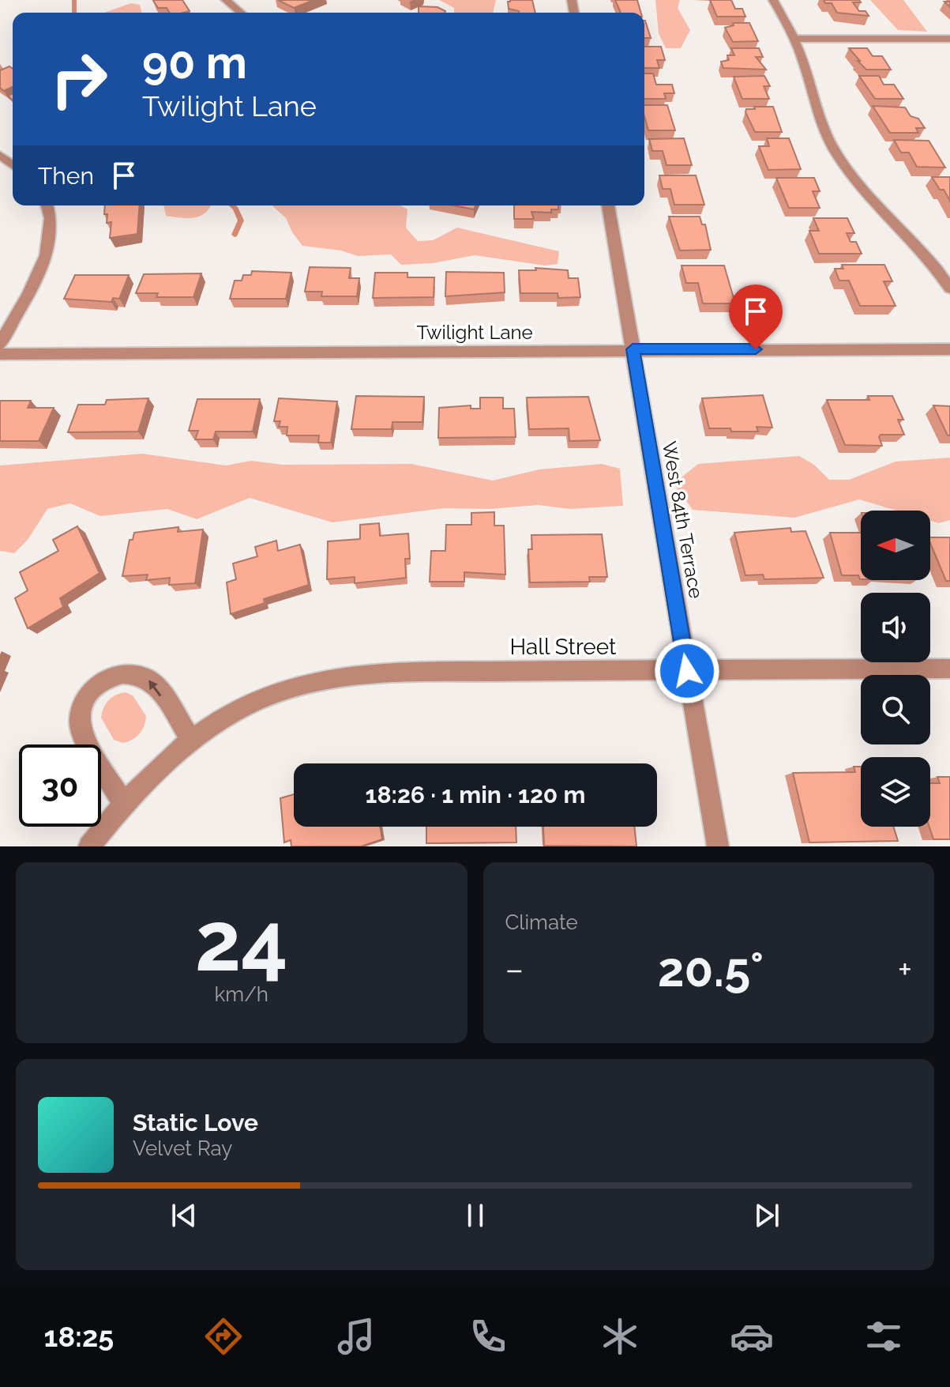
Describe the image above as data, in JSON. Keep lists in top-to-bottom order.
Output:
{
  "streets": {
    "street": ["Twilight Lane", "West 84th Terrace", "Hall Street"]
  },
  "crossings": [
    ["Twilight Lane", "West 84th Terrace"],
    ["West 84th Terrace", "Hall Street"]
  ],
  "north": "left",
  "page": {
    "turn": ["90 m", "Twilight Lane"],
    "then": "Then",
    "limit": "30",
    "trip": "18:26 · 1 min · 120 m",
    "tile": [
      ["24", "km/h"],
      "Climate"
    ],
    "heat": ["−", "20.5°", "+"],
    "song": ["Static Love", "Velvet Ray"],
    "tabs": "18:25"
  }
}
